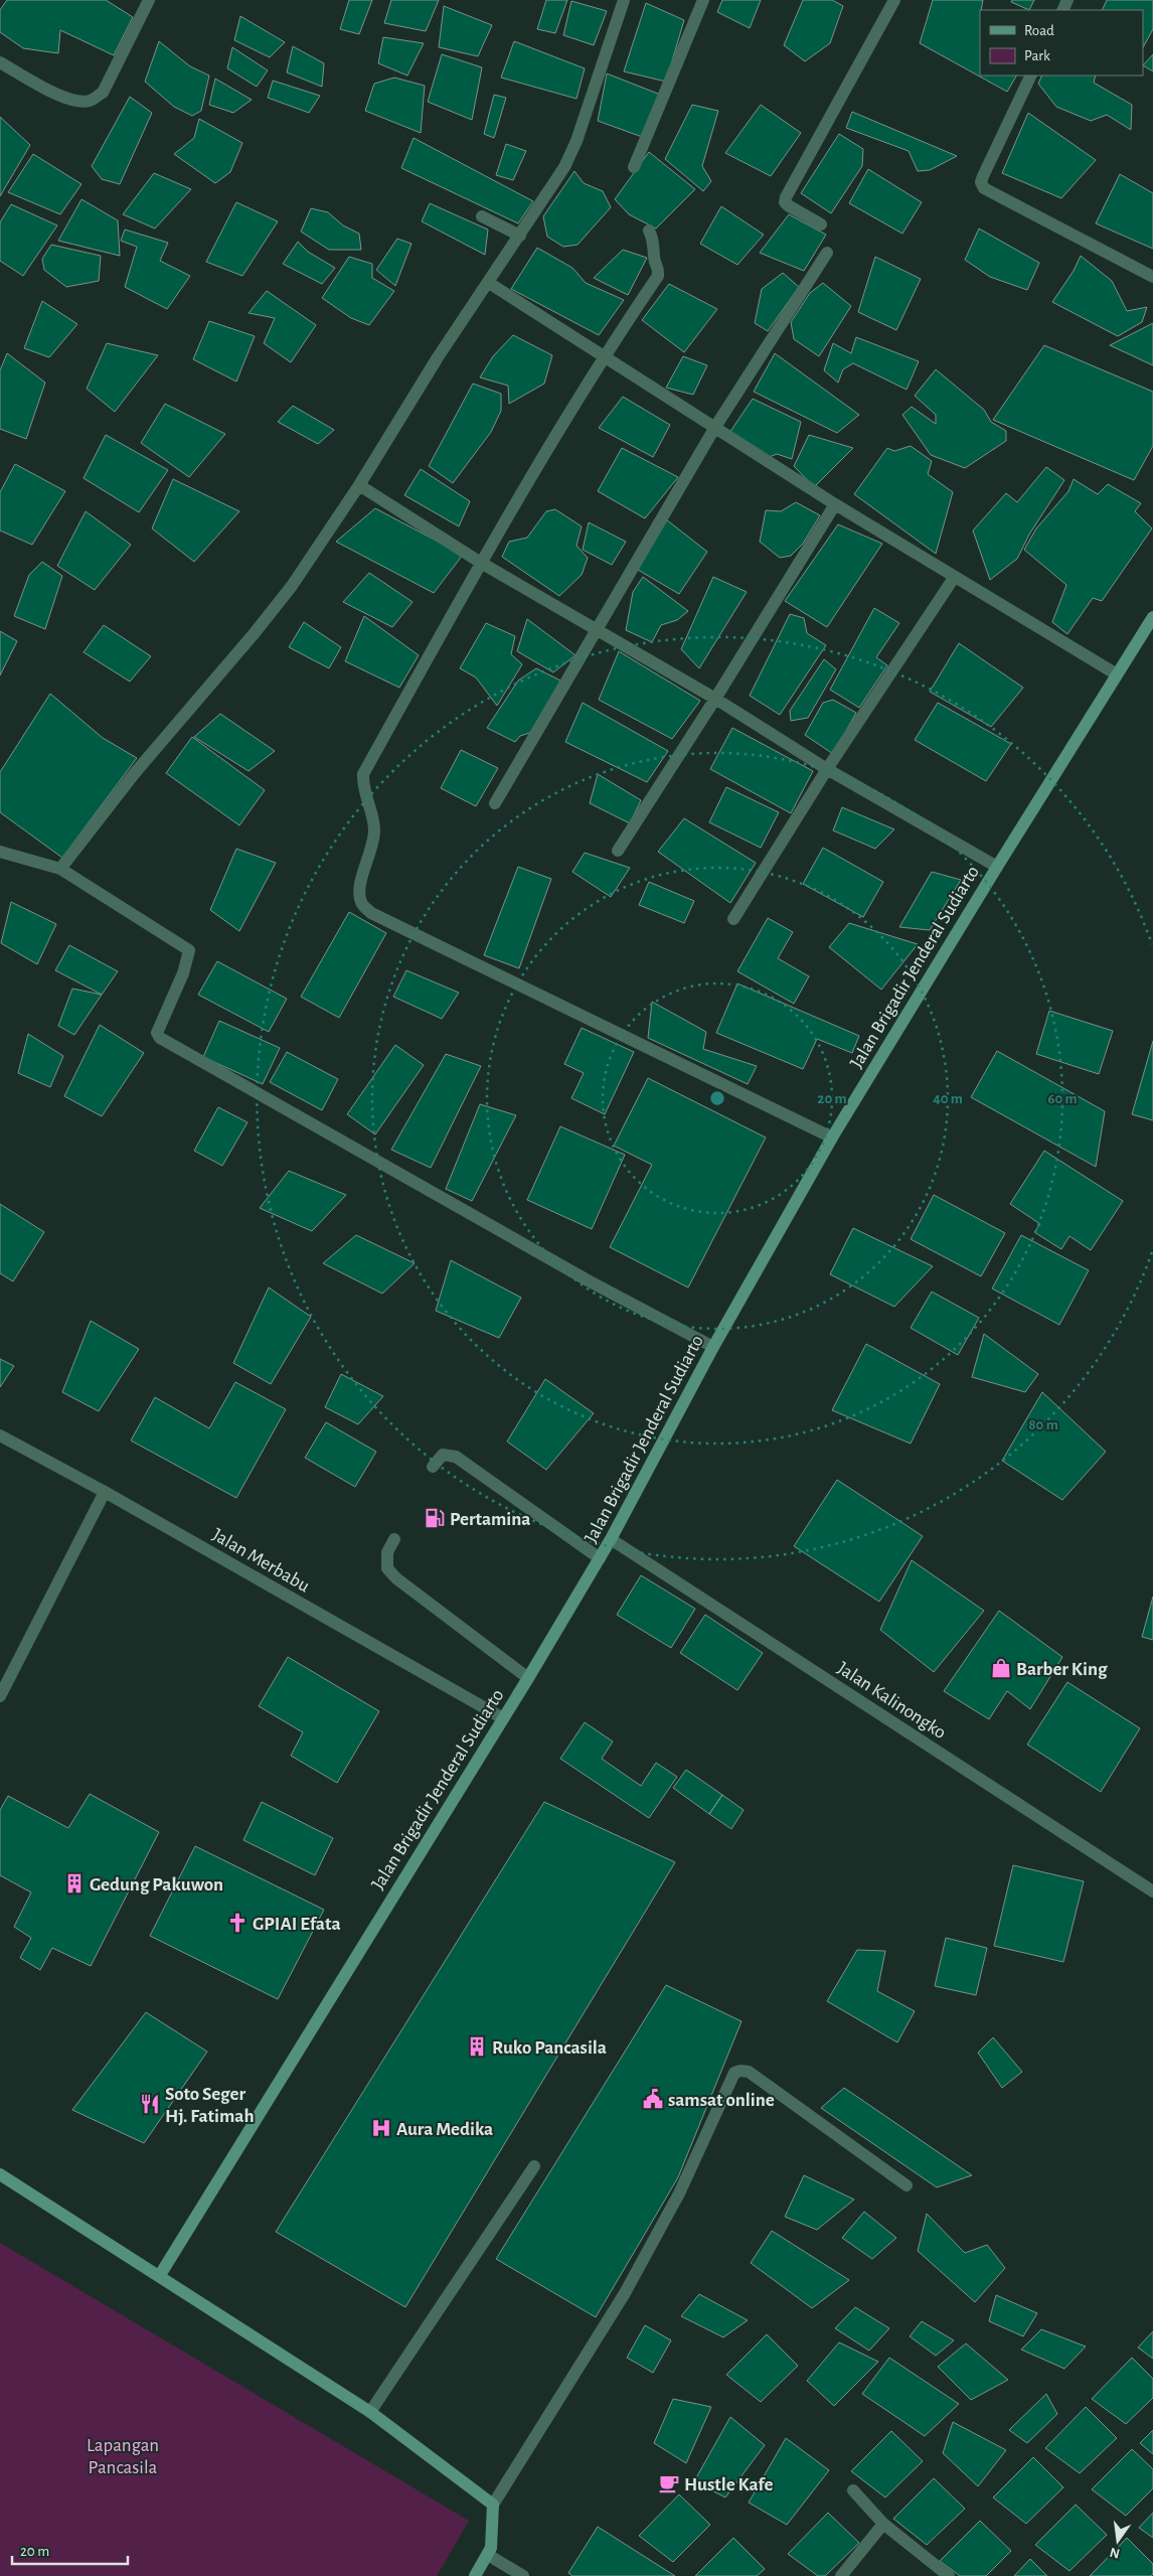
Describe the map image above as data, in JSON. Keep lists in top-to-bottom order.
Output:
{
  "streets": {
    "street": ["Jalan Brigadir Jenderal Sudiarto", "Jalan Merbabu", "Jalan Kalinongko"]
  },
  "crossings": [
    ["Jalan Brigadir Jenderal Sudiarto", "Jalan Merbabu"],
    ["Jalan Brigadir Jenderal Sudiarto", "Jalan Kalinongko"]
  ],
  "parks": ["Lapangan Pancasila"],
  "places": {
    "fuel station": ["Pertamina"],
    "shop": ["Barber King"],
    "building": ["Gedung Pakuwon", "Ruko Pancasila"],
    "church": ["GPIAI Efata"],
    "public building": ["samsat online"],
    "restaurant": ["Soto Seger Hj. Fatimah"],
    "hospital": ["Aura Medika"],
    "cafe": ["Hustle Kafe"]
  },
  "legend": ["Road", "Park"],
  "scale_bar": "20 m",
  "north": "bottom",
  "rings": [
    "20 m",
    "40 m",
    "60 m",
    "80 m"
  ]
}
